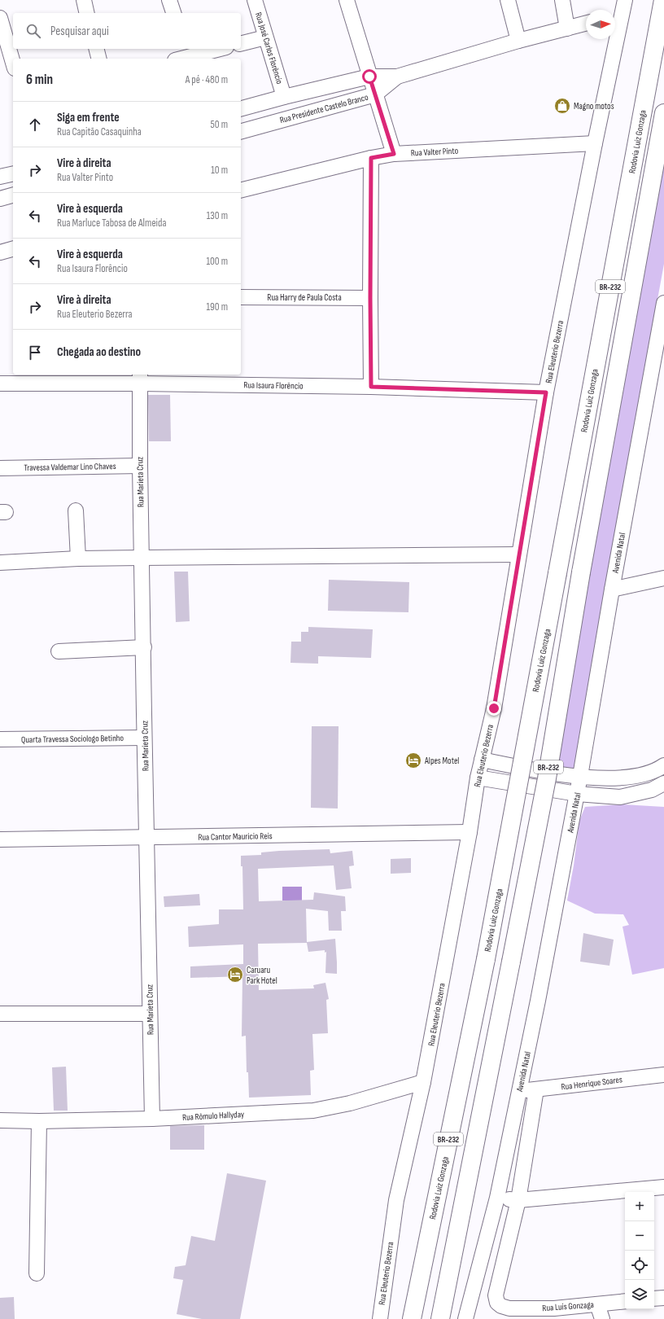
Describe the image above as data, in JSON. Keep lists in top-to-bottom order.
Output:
{
  "streets": {
    "highway": ["Rodovia Luiz Gonzaga", "BR-232"],
    "street": [
      "Rua José Carlos Florêncio",
      "Rua Presidente Castelo Branco",
      "Rua Valter Pinto",
      "Rua Harry de Paula Costa",
      "Rua Eleuterio Bezerra",
      "Rua Isaura Florêncio",
      "Travessa Valdemar Lino Chaves",
      "Rua Marieta Cruz",
      "Avenida Natal",
      "Quarta Travessa Sociologo Betinho",
      "Rua Cantor Mauricio Reis",
      "Rua Henrique Soares",
      "Rua Rômulo Hallyday",
      "Rua Luís Gonzaga"
    ]
  },
  "crossings": [
    ["Rua Valter Pinto", "Rua Eleuterio Bezerra"],
    ["Rua Eleuterio Bezerra", "Rua Isaura Florêncio"],
    ["Rua Eleuterio Bezerra", "Rua Cantor Mauricio Reis"],
    ["Rua Eleuterio Bezerra", "Rua Rômulo Hallyday"],
    ["Rua Isaura Florêncio", "Rua Marieta Cruz"],
    ["Travessa Valdemar Lino Chaves", "Rua Marieta Cruz"],
    ["Rua Marieta Cruz", "Quarta Travessa Sociologo Betinho"],
    ["Rua Marieta Cruz", "Rua Cantor Mauricio Reis"],
    ["Rua Marieta Cruz", "Rua Rômulo Hallyday"],
    ["Avenida Natal", "Rua Henrique Soares"]
  ],
  "places": {
    "shop": ["Magno motos"],
    "hotel": ["Alpes Motel", "Caruaru Park Hotel"]
  },
  "north": "right",
  "page": {
    "search": "Pesquisar aqui",
    "heading": ["6 min", "A pé · 480 m"],
    "list": [
      ["Siga em frente", "Rua Capitão Casaquinha", "50 m"],
      ["Vire à direita", "Rua Valter Pinto", "10 m"],
      ["Vire à esquerda", "Rua Marluce Tabosa de Almeida", "130 m"],
      ["Vire à esquerda", "Rua Isaura Florêncio", "100 m"],
      ["Vire à direita", "Rua Eleuterio Bezerra", "190 m"],
      "Chegada ao destino"
    ],
    "map_buttons": ["+", "−"]
  }
}
